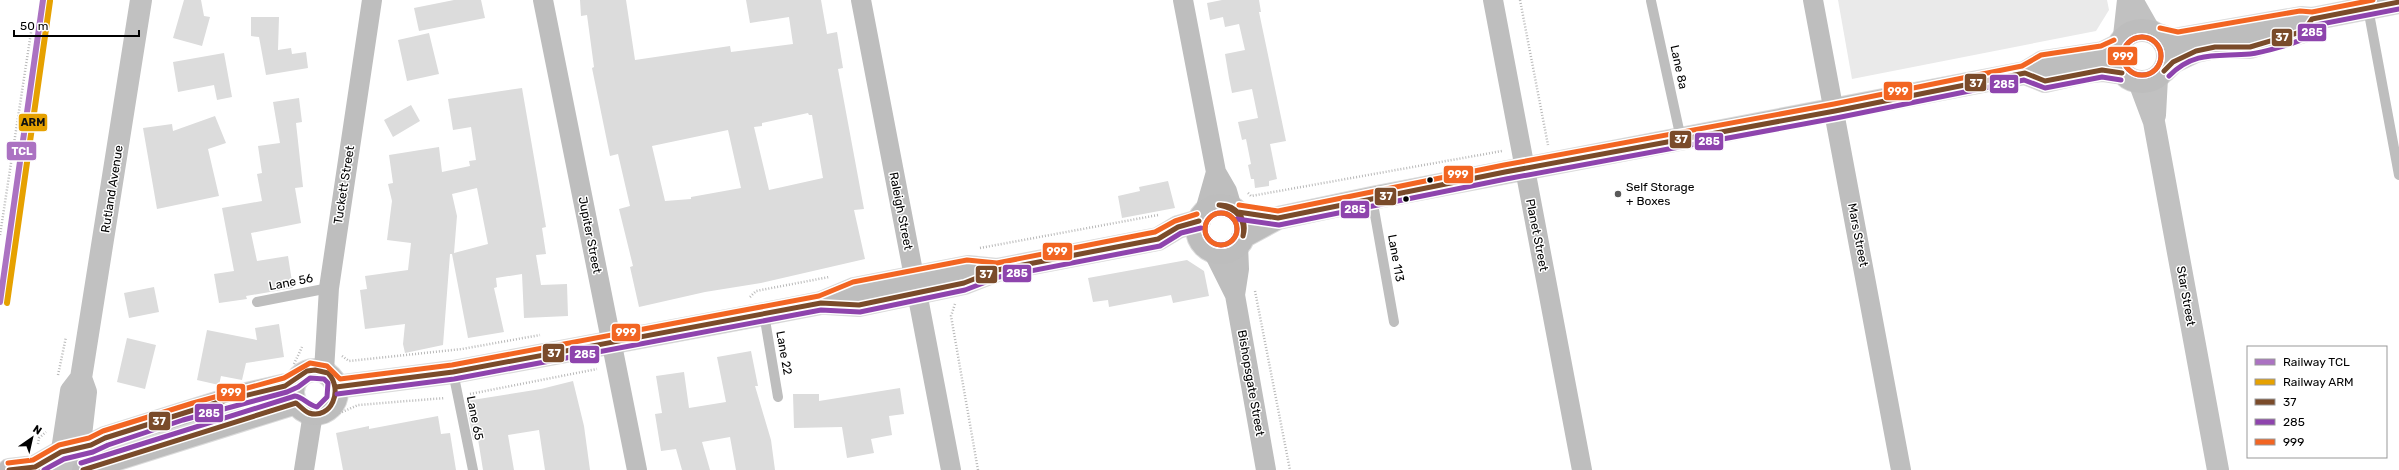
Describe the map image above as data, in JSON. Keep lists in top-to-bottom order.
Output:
{
  "streets": {
    "street": [
      "Tuckett Street",
      "Rutland Avenue",
      "Raleigh Street",
      "Jupiter Street",
      "Planet Street",
      "Mars Street",
      "Star Street",
      "Bishopsgate Street"
    ],
    "lane": [
      "Lane 8a",
      "Lane 113",
      "Lane 56",
      "Lane 22",
      "Lane 65"
    ]
  },
  "crossings": [
    ["Tuckett Street", "Lane 56"]
  ],
  "places": ["Self Storage + Boxes"],
  "lines": [
    "rail line TCL",
    "transit line 999",
    "rail line ARM",
    "transit line 37",
    "transit line 285"
  ],
  "legend": [
    "Railway TCL",
    "Railway ARM",
    "37",
    "285",
    "999"
  ],
  "scale_bar": "50 m",
  "north": "top right"
}
